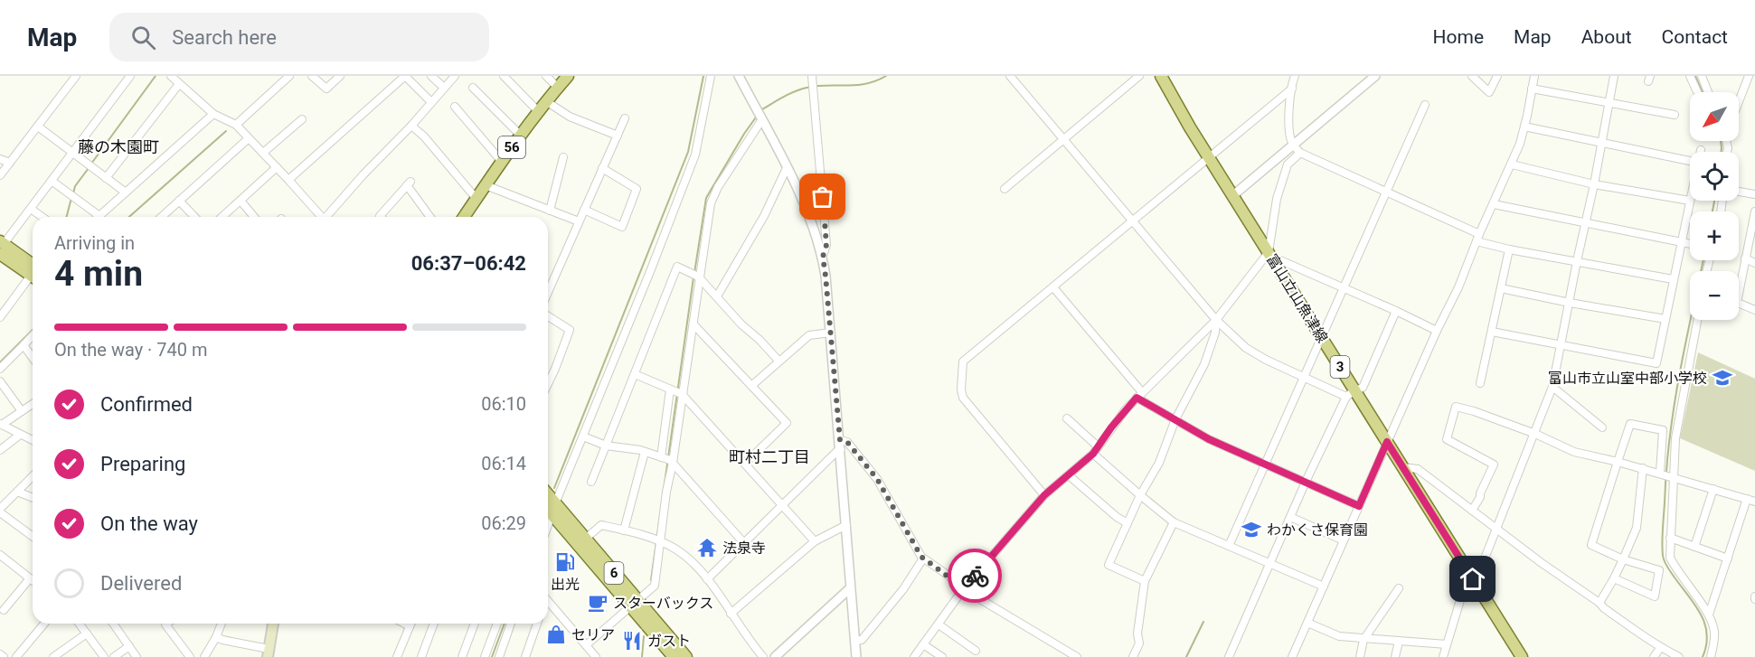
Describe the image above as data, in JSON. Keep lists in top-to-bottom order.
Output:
{
  "streets": {
    "main road": [
      "56",
      "富山立山魚津線",
      "3",
      "6"
    ]
  },
  "districts": ["藤の木園町", "町村二丁目"],
  "places": {
    "school or university": ["富山市立山室中部小学校", "わかくさ保育園"],
    "temple": ["法泉寺"],
    "fuel station": ["出光"],
    "cafe": ["スターバックス"],
    "shop": ["セリア"],
    "restaurant": ["ガスト"]
  },
  "north": "bottom left",
  "page": {
    "header": "Map",
    "search": "Search here",
    "nav": [
      "Home",
      "Map",
      "About",
      "Contact"
    ],
    "map_buttons": ["+", "−"],
    "heading": ["4 min", "Arriving in", "06:37–06:42"],
    "bar": "On the way · 740 m",
    "list": [
      ["Confirmed", "06:10"],
      ["Preparing", "06:14"],
      ["On the way", "06:29"],
      "Delivered"
    ]
  }
}
